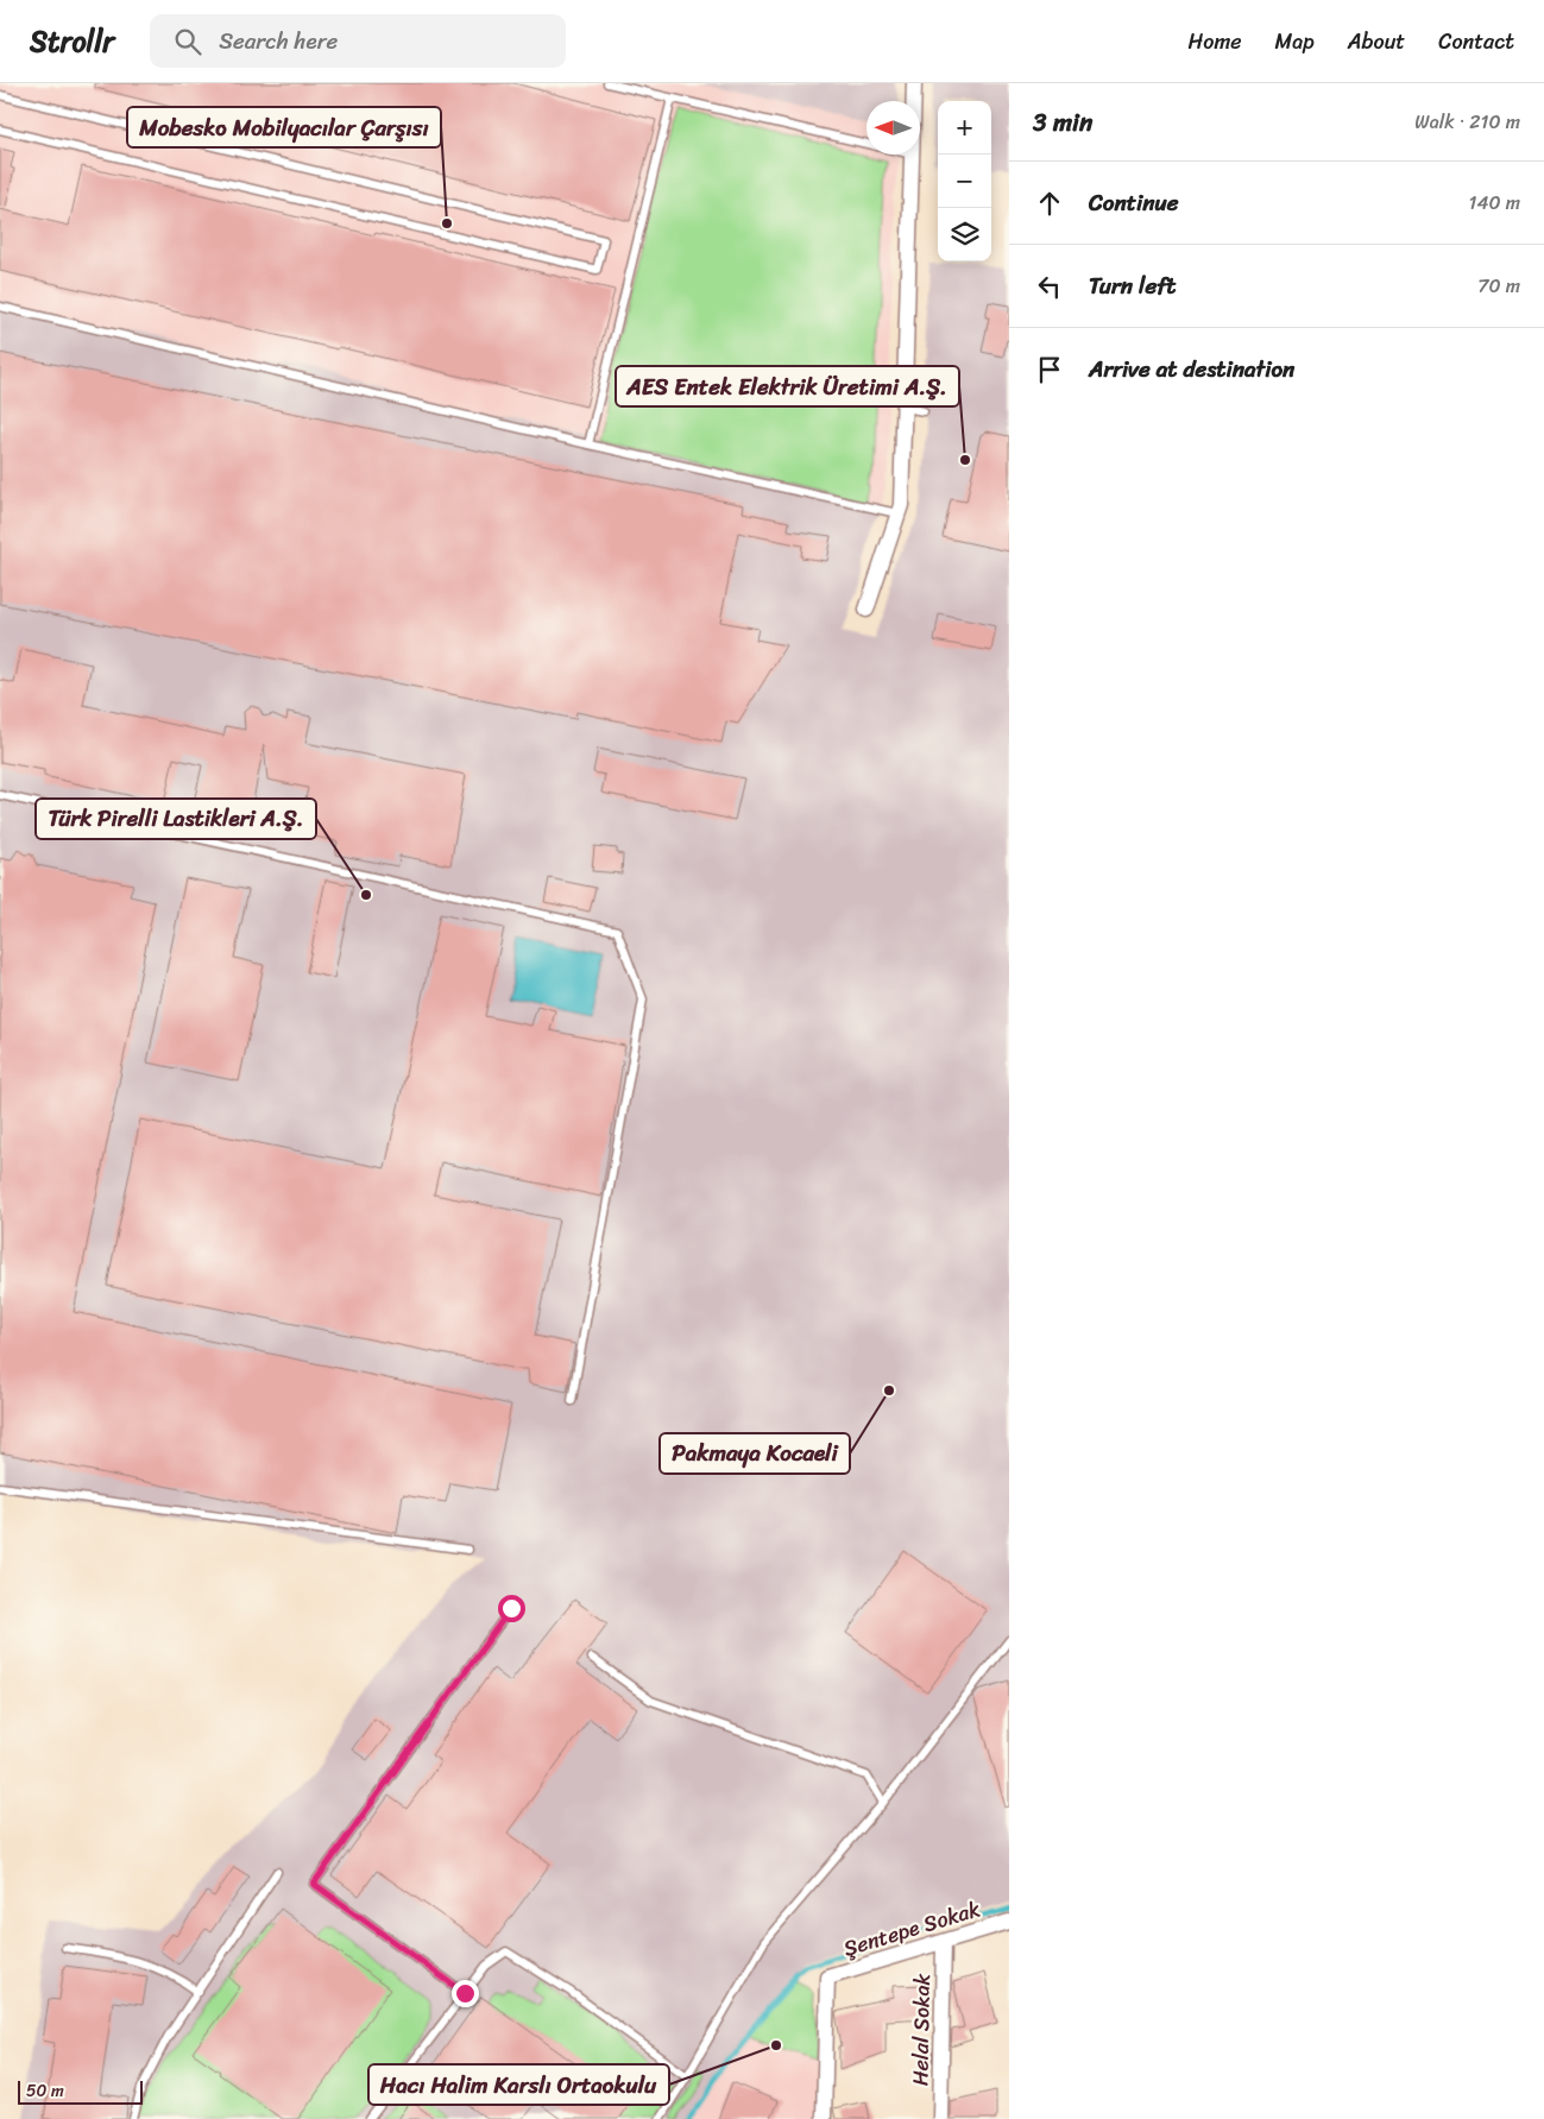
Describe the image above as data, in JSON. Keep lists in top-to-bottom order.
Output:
{
  "streets": {
    "street": ["Şentepe Sokak", "Helal Sokak"]
  },
  "crossings": [
    ["Şentepe Sokak", "Helal Sokak"]
  ],
  "places": [
    "Mobesko Mobilyacılar Çarşısı",
    "AES Entek Elektrik Üretimi A.Ş.",
    "Türk Pirelli Lastikleri A.Ş.",
    "Pakmaya Kocaeli",
    "Hacı Halim Karslı Ortaokulu"
  ],
  "scale_bar": "50 m",
  "north": "left",
  "page": {
    "header": "Strollr",
    "search": "Search here",
    "nav": [
      "Home",
      "Map",
      "About",
      "Contact"
    ],
    "heading": ["3 min", "Walk · 210 m"],
    "map_buttons": ["+", "−"],
    "list": [
      ["Continue", "140 m"],
      ["Turn left", "70 m"],
      "Arrive at destination"
    ],
    "scale": "50 m"
  }
}
